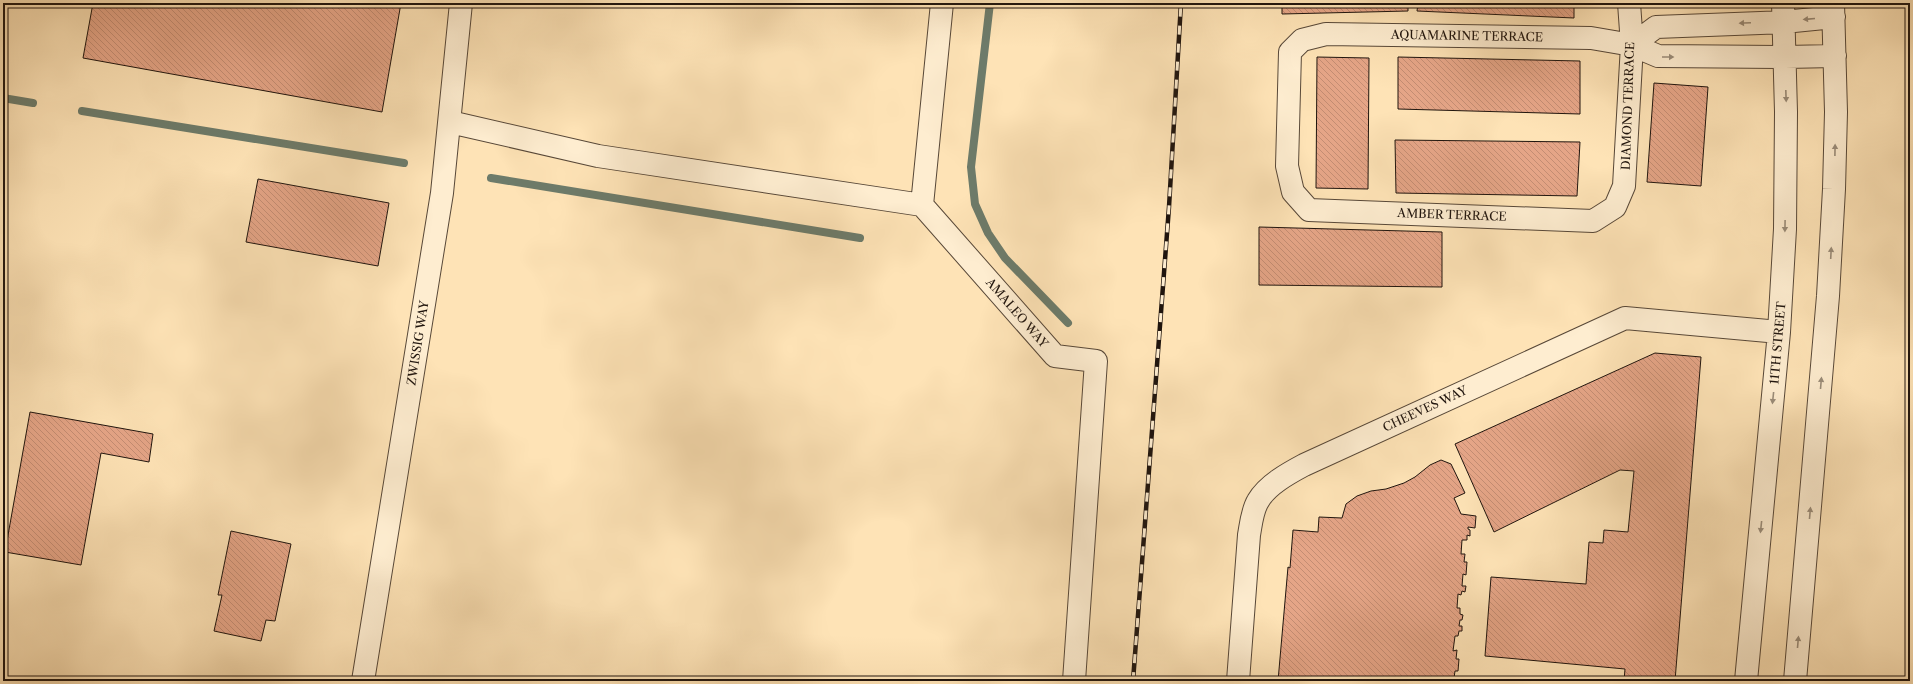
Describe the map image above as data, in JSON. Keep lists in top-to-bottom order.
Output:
{
  "streets": {
    "street": [
      "AQUAMARINE TERRACE",
      "DIAMOND TERRACE",
      "AMBER TERRACE",
      "AMALEO WAY",
      "ZWISSIG WAY",
      "11TH STREET",
      "CHEEVES WAY"
    ]
  },
  "crossings": [
    ["AQUAMARINE TERRACE", "DIAMOND TERRACE"],
    ["AQUAMARINE TERRACE", "AMBER TERRACE"],
    ["AQUAMARINE TERRACE", "11TH STREET"],
    ["DIAMOND TERRACE", "AMBER TERRACE"],
    ["11TH STREET", "CHEEVES WAY"]
  ]
}
